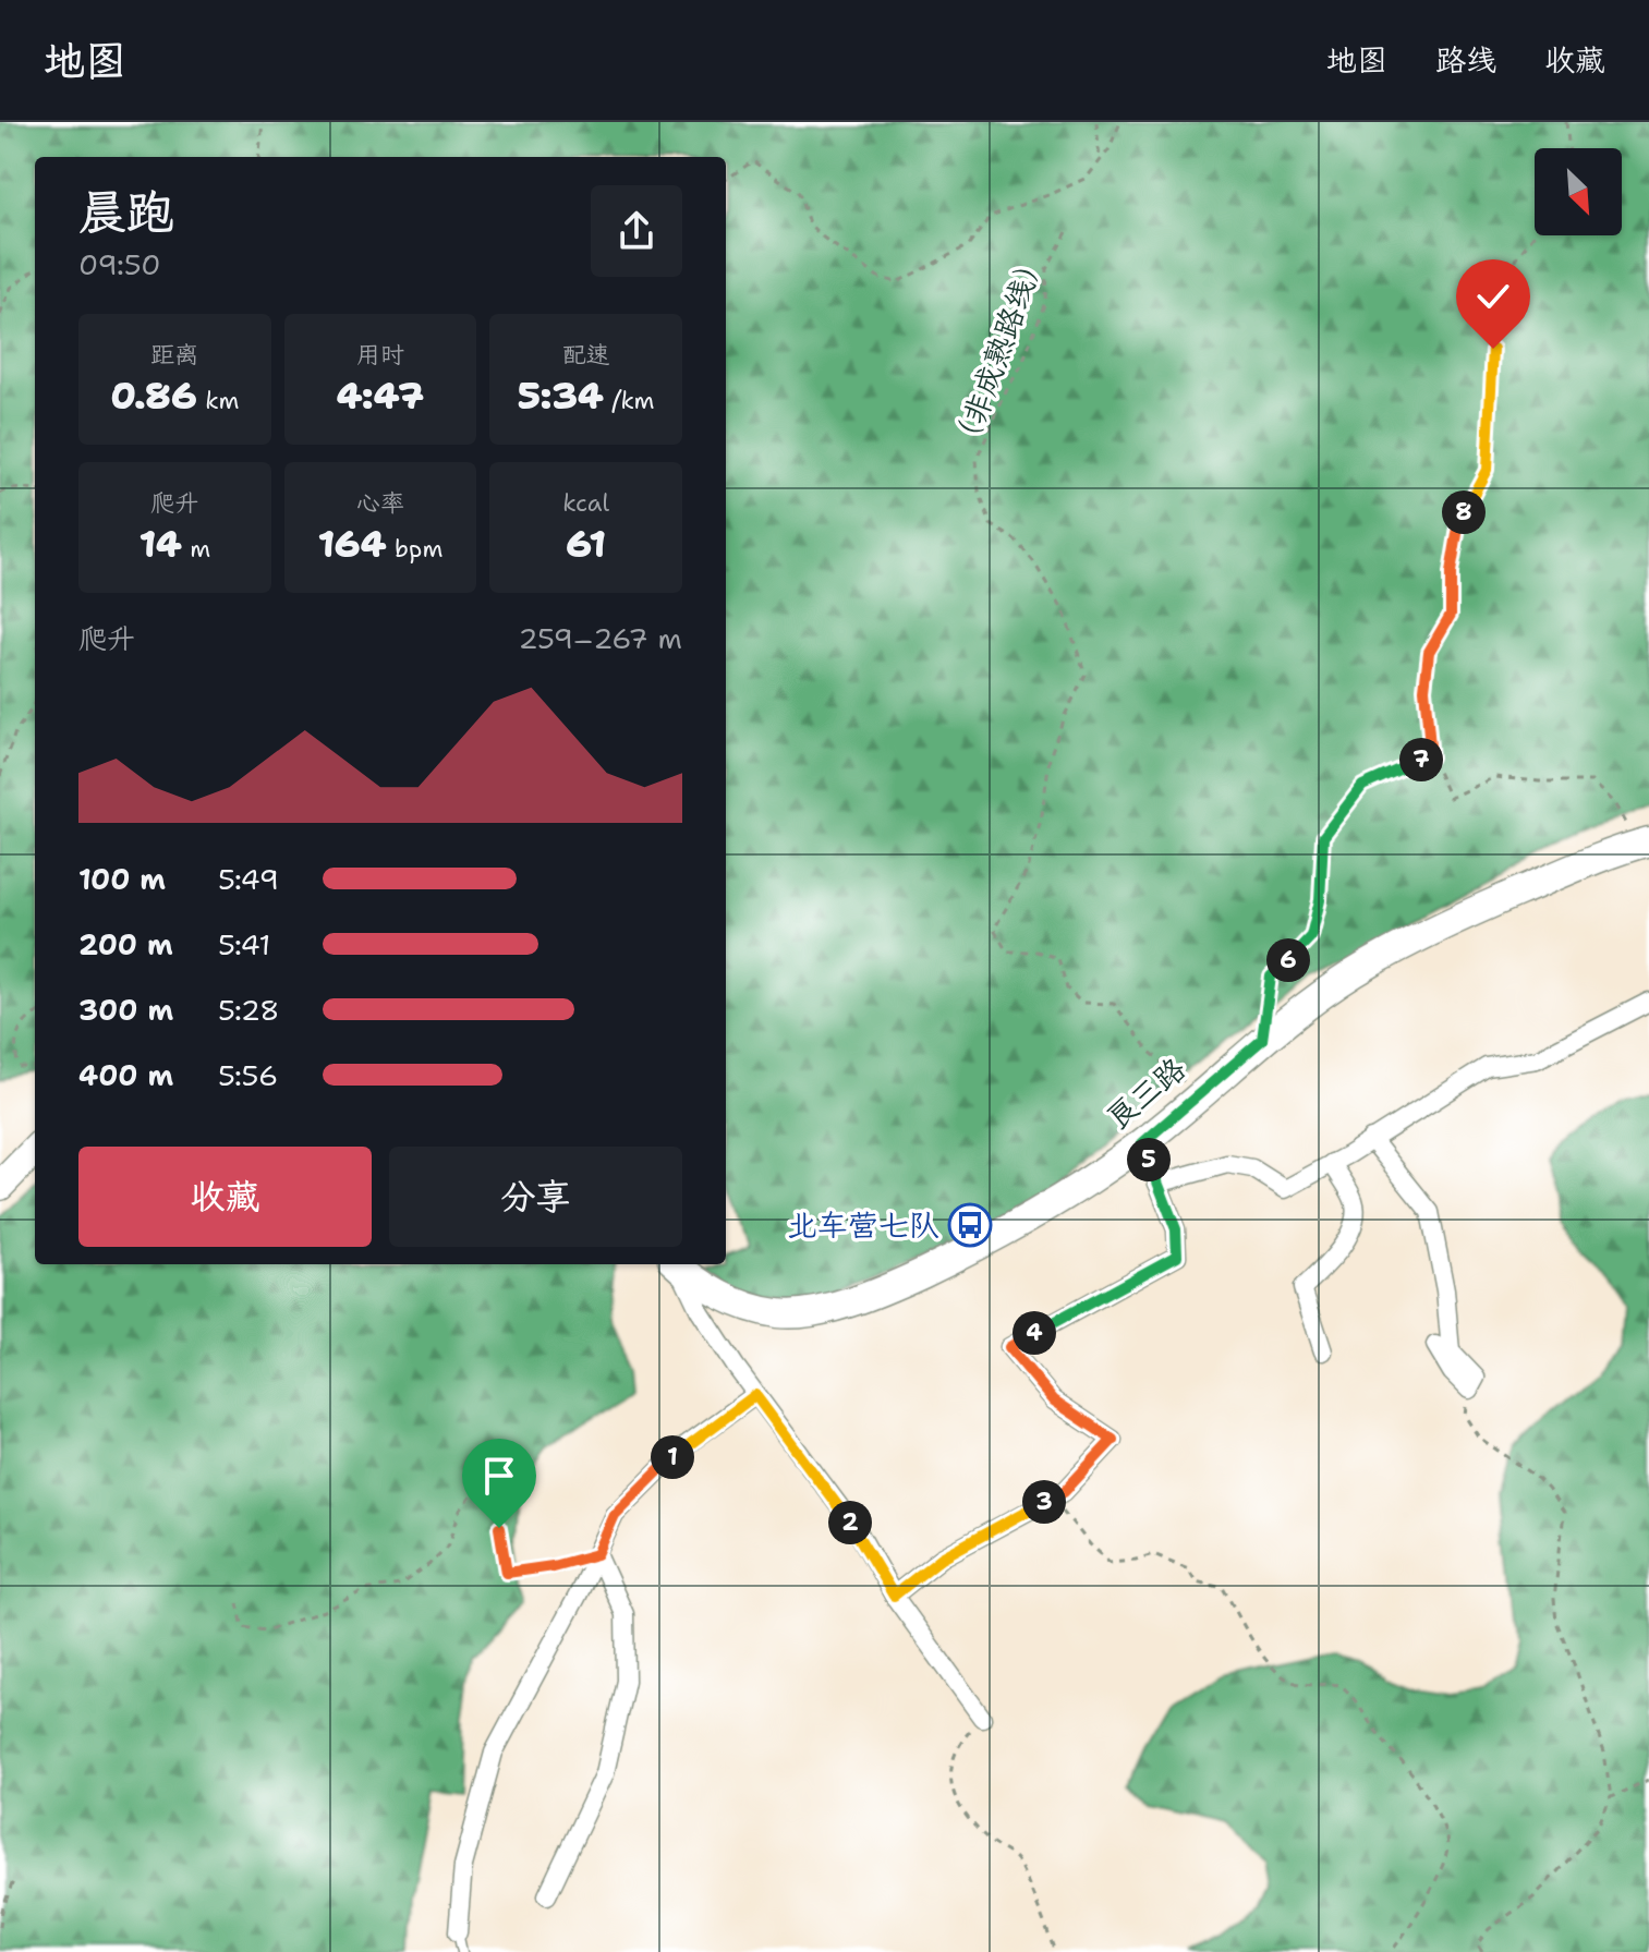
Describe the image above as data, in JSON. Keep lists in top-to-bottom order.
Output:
{
  "streets": {
    "main road": ["良三路"],
    "path": ["（非成熟路线）"]
  },
  "crossings": [
    ["（非成熟路线）", "良三路"]
  ],
  "places": {
    "bus stop": ["北车营七队"]
  },
  "north": "bottom right",
  "page": {
    "header": "地图",
    "nav": ["地图", "路线", "收藏"],
    "heading": ["晨跑", "09:50"],
    "stats": [
      ["距离", "0.86 km"],
      ["用时", "4:47"],
      ["配速", "5:34 /km"],
      ["爬升", "14 m"],
      ["心率", "164 bpm"],
      ["kcal", "61"]
    ],
    "pins": [
      "8",
      "7",
      "6",
      "5",
      "4",
      "1",
      "3",
      "2"
    ],
    "chart": ["爬升", "259–267 m"],
    "list": [
      {
        "name": "100 m",
        "note": "5:49"
      },
      {
        "name": "200 m",
        "note": "5:41"
      },
      {
        "name": "300 m",
        "note": "5:28"
      },
      {
        "name": "400 m",
        "note": "5:56"
      }
    ],
    "buttons": ["收藏", "分享"]
  }
}
